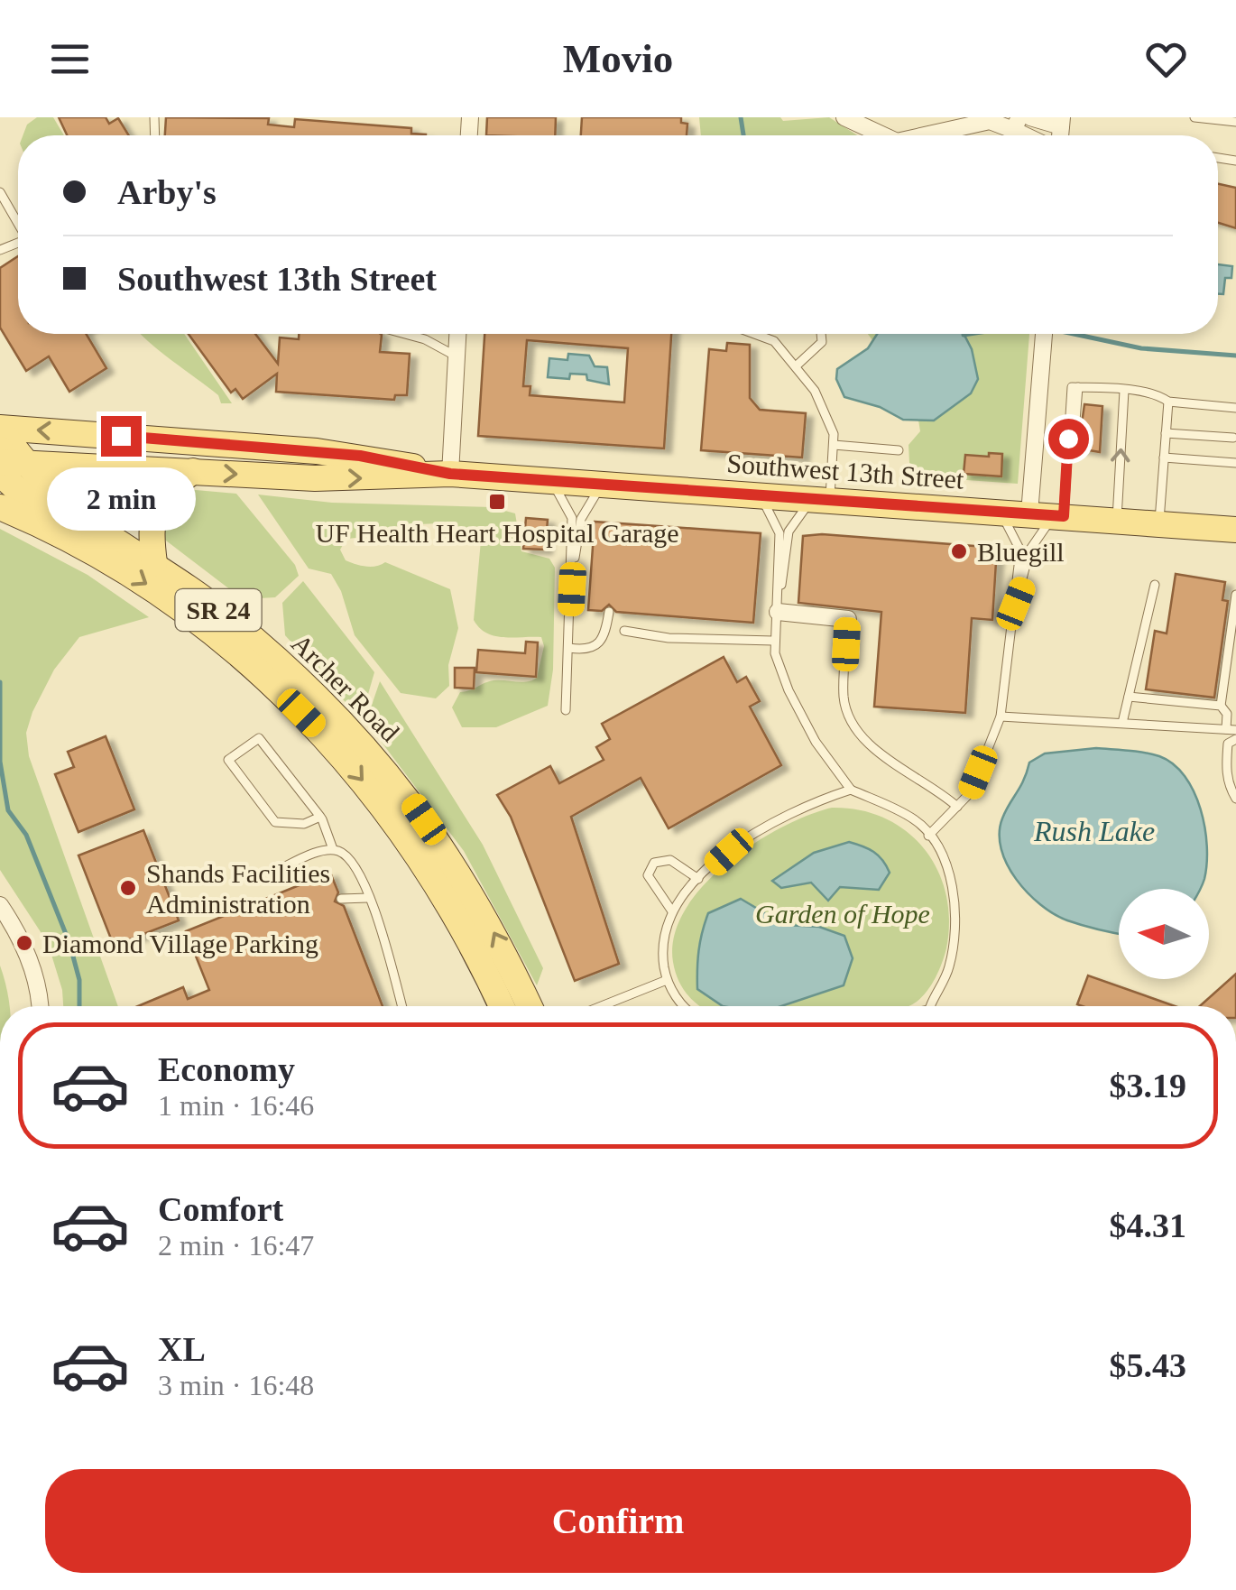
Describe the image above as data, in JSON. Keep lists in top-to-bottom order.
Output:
{
  "streets": {
    "main road": ["Southwest 13th Street", "SR 24", "Archer Road"]
  },
  "crossings": [
    ["Southwest 13th Street", "Archer Road"]
  ],
  "water": ["Rush Lake"],
  "parks": ["Garden of Hope"],
  "places": {
    "transit": ["UF Health Heart Hospital Garage"],
    "other": ["Bluegill", "Shands Facilities Administration", "Diamond Village Parking"]
  },
  "north": "left",
  "page": {
    "header": "Movio",
    "banner": ["Arby's", "Southwest 13th Street"],
    "bubble": "2 min",
    "list": [
      {
        "name": "Economy",
        "note": "1 min · 16:46",
        "value": "$3.19"
      },
      {
        "name": "Comfort",
        "note": "2 min · 16:47",
        "value": "$4.31"
      },
      {
        "name": "XL",
        "note": "3 min · 16:48",
        "value": "$5.43"
      }
    ],
    "buttons": "Confirm"
  }
}
